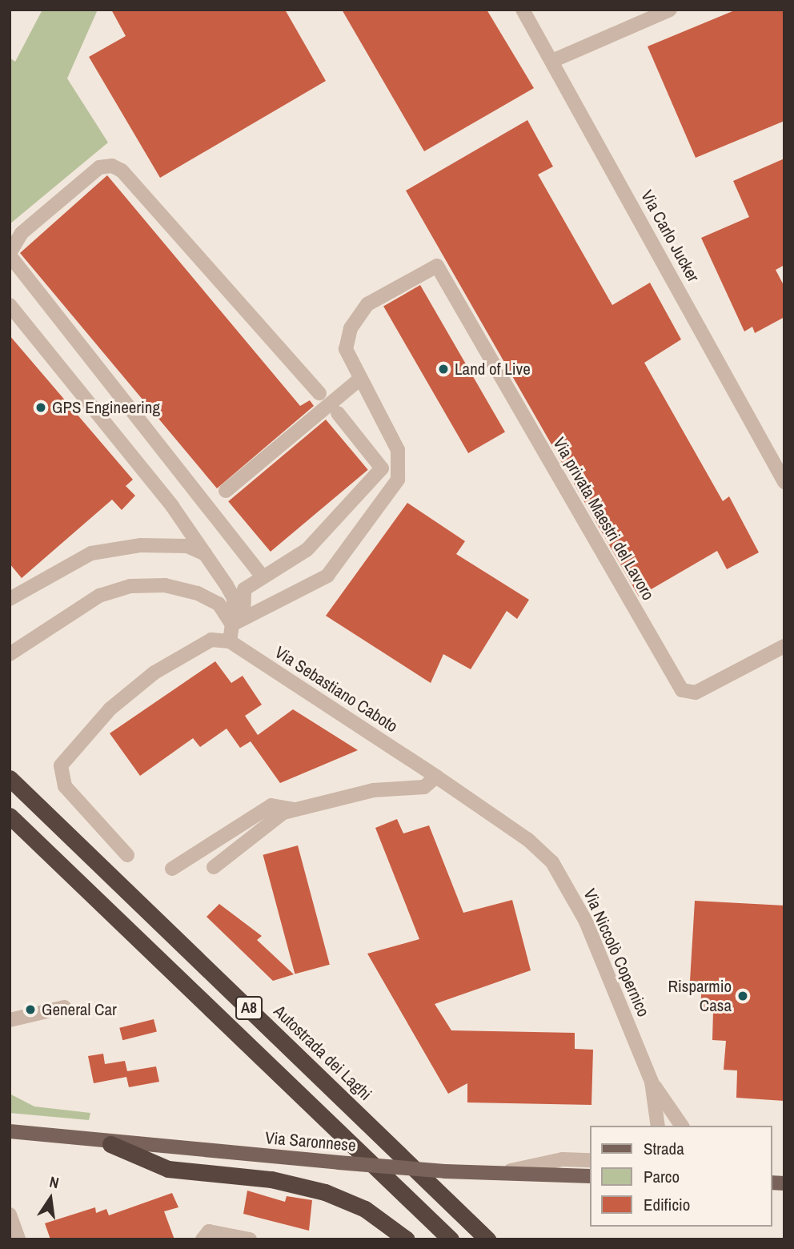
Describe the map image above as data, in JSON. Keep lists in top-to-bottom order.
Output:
{
  "streets": {
    "highway": ["A8", "Autostrada dei Laghi"],
    "main road": ["Via Saronnese"],
    "street": [
      "Via Carlo Jucker",
      "Via privata Maestri del Lavoro",
      "Via Sebastiano Caboto",
      "Via Niccolò Copernico"
    ]
  },
  "crossings": [
    ["Via Sebastiano Caboto", "Via Niccolò Copernico"]
  ],
  "places": [
    "Land of Live",
    "GPS Engineering",
    "Risparmio Casa",
    "General Car"
  ],
  "legend": ["Strada", "Parco", "Edificio"],
  "north": "top"
}
